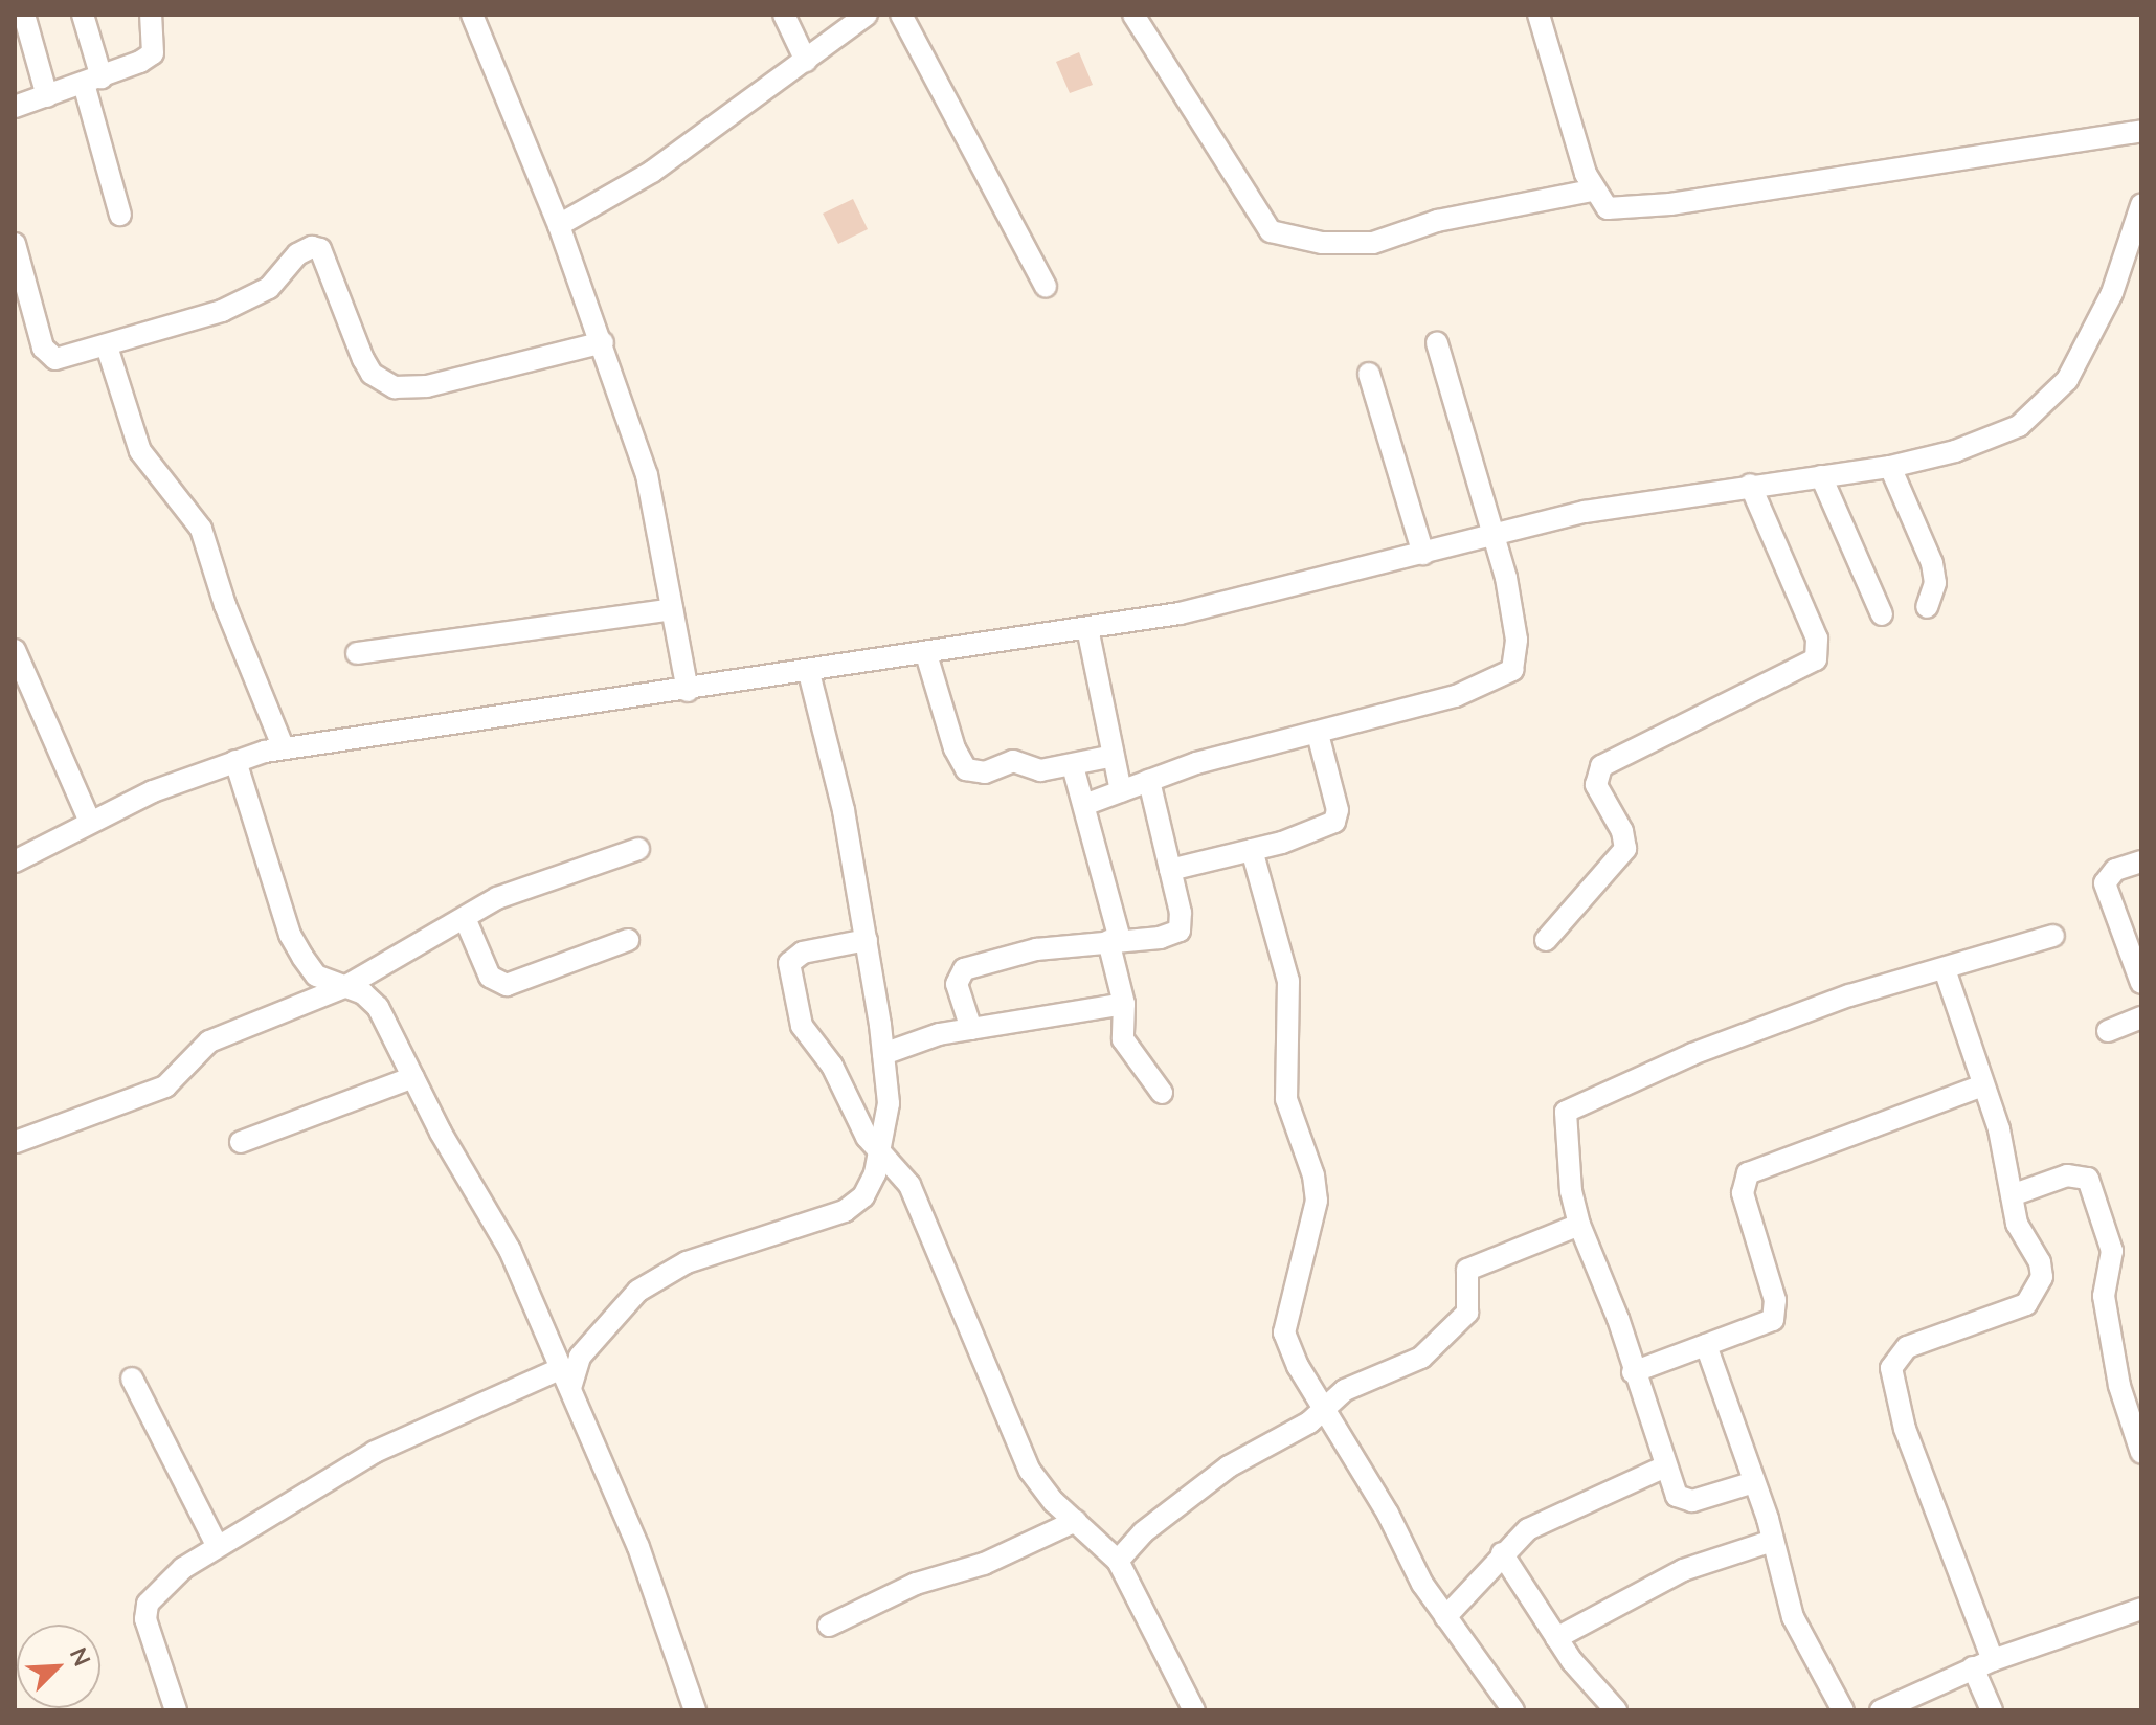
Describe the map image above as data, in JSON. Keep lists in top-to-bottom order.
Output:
{
  "north": "top right"
}
